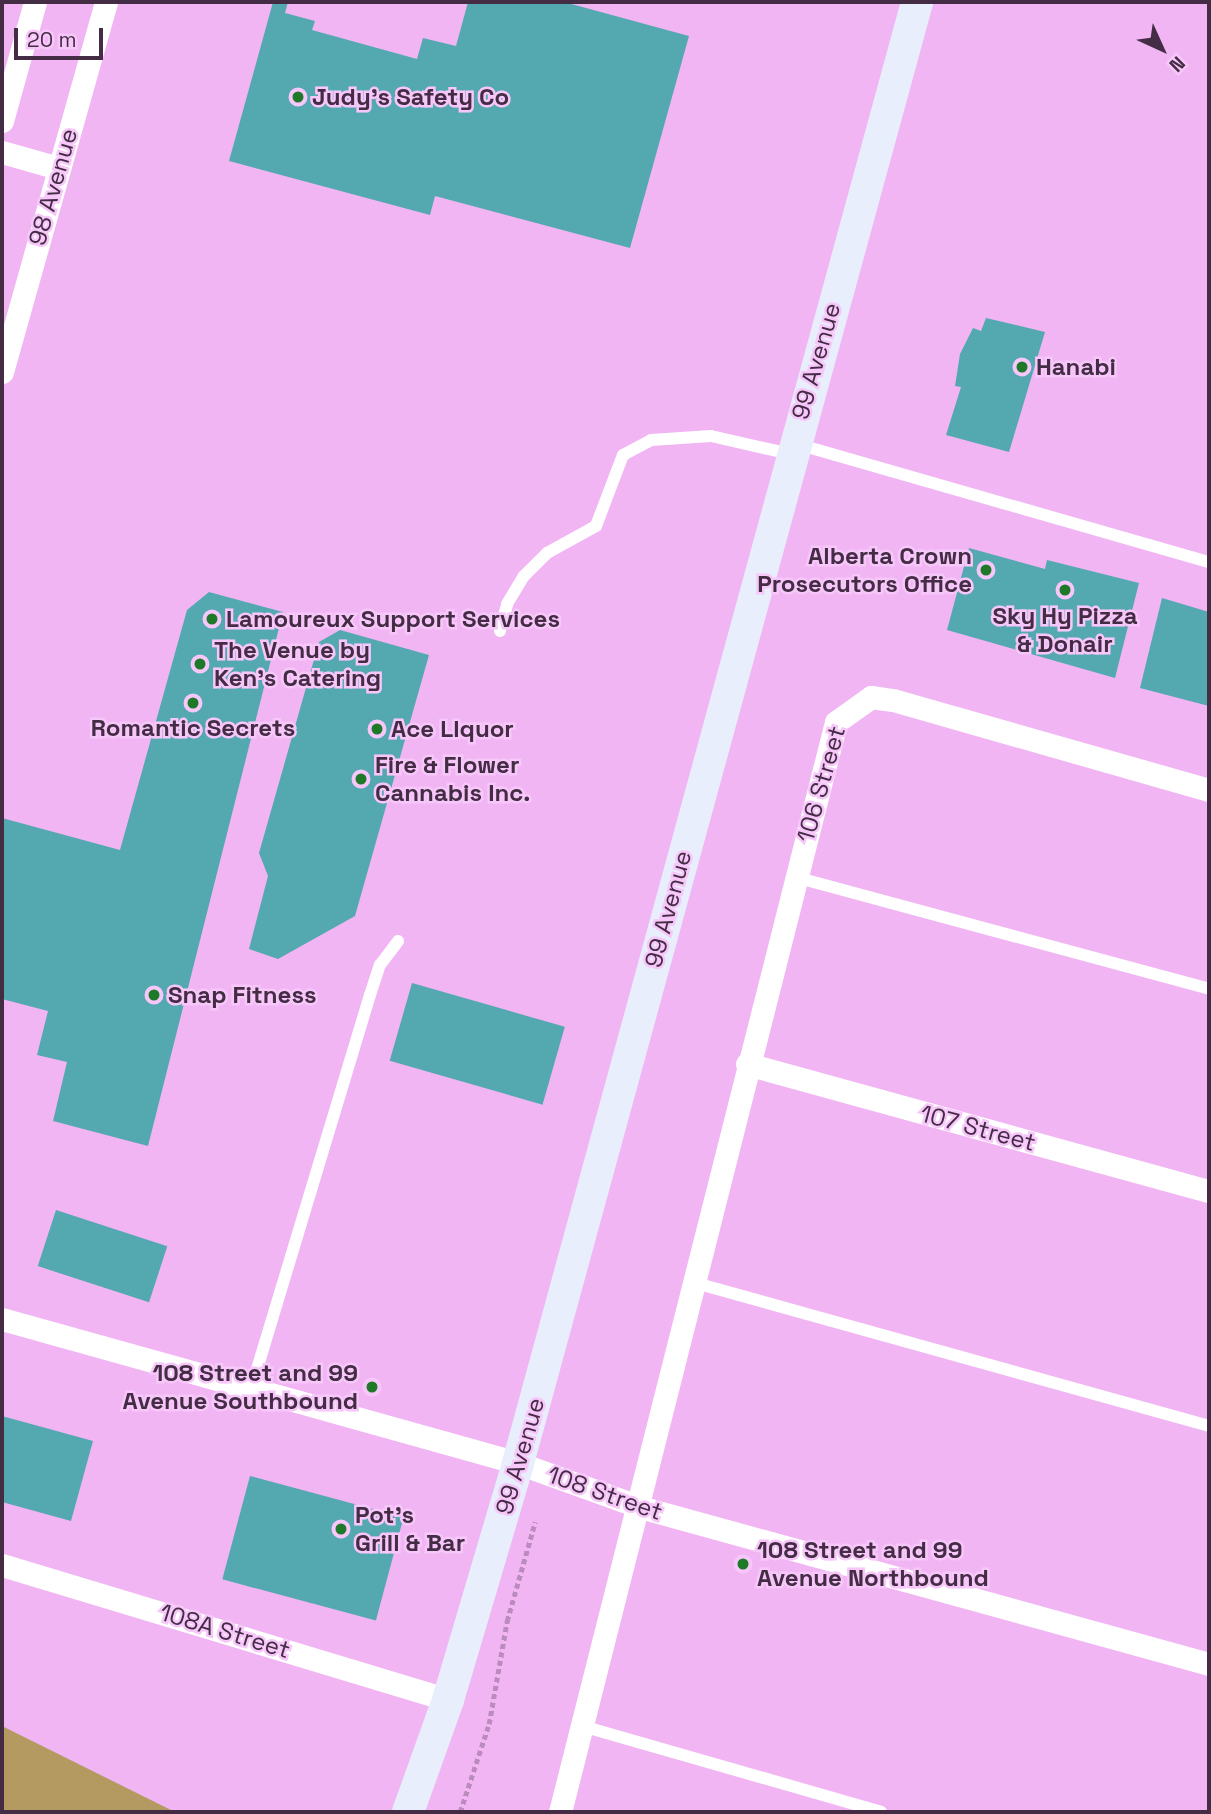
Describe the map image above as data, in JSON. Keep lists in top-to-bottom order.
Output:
{
  "streets": {
    "main road": ["99 Avenue"],
    "street": [
      "98 Avenue",
      "106 Street",
      "107 Street",
      "108 Street",
      "108A Street"
    ]
  },
  "crossings": [
    ["99 Avenue", "108 Street"],
    ["99 Avenue", "108A Street"],
    ["106 Street", "107 Street"],
    ["106 Street", "108 Street"]
  ],
  "places": [
    "Judy's Safety Co",
    "Hanabi",
    "Alberta Crown Prosecutors Office",
    "Sky Hy Pizza & Donair",
    "Lamoureux Support Services",
    "The Venue by Ken’s Catering",
    "Romantic Secrets",
    "Ace LIquor",
    "Fire & Flower Cannabis Inc.",
    "Snap Fitness",
    "108 Street and 99 Avenue Southbound",
    "Pot's Grill & Bar",
    "108 Street and 99 Avenue Northbound"
  ],
  "scale_bar": "20 m",
  "north": "bottom right"
}
